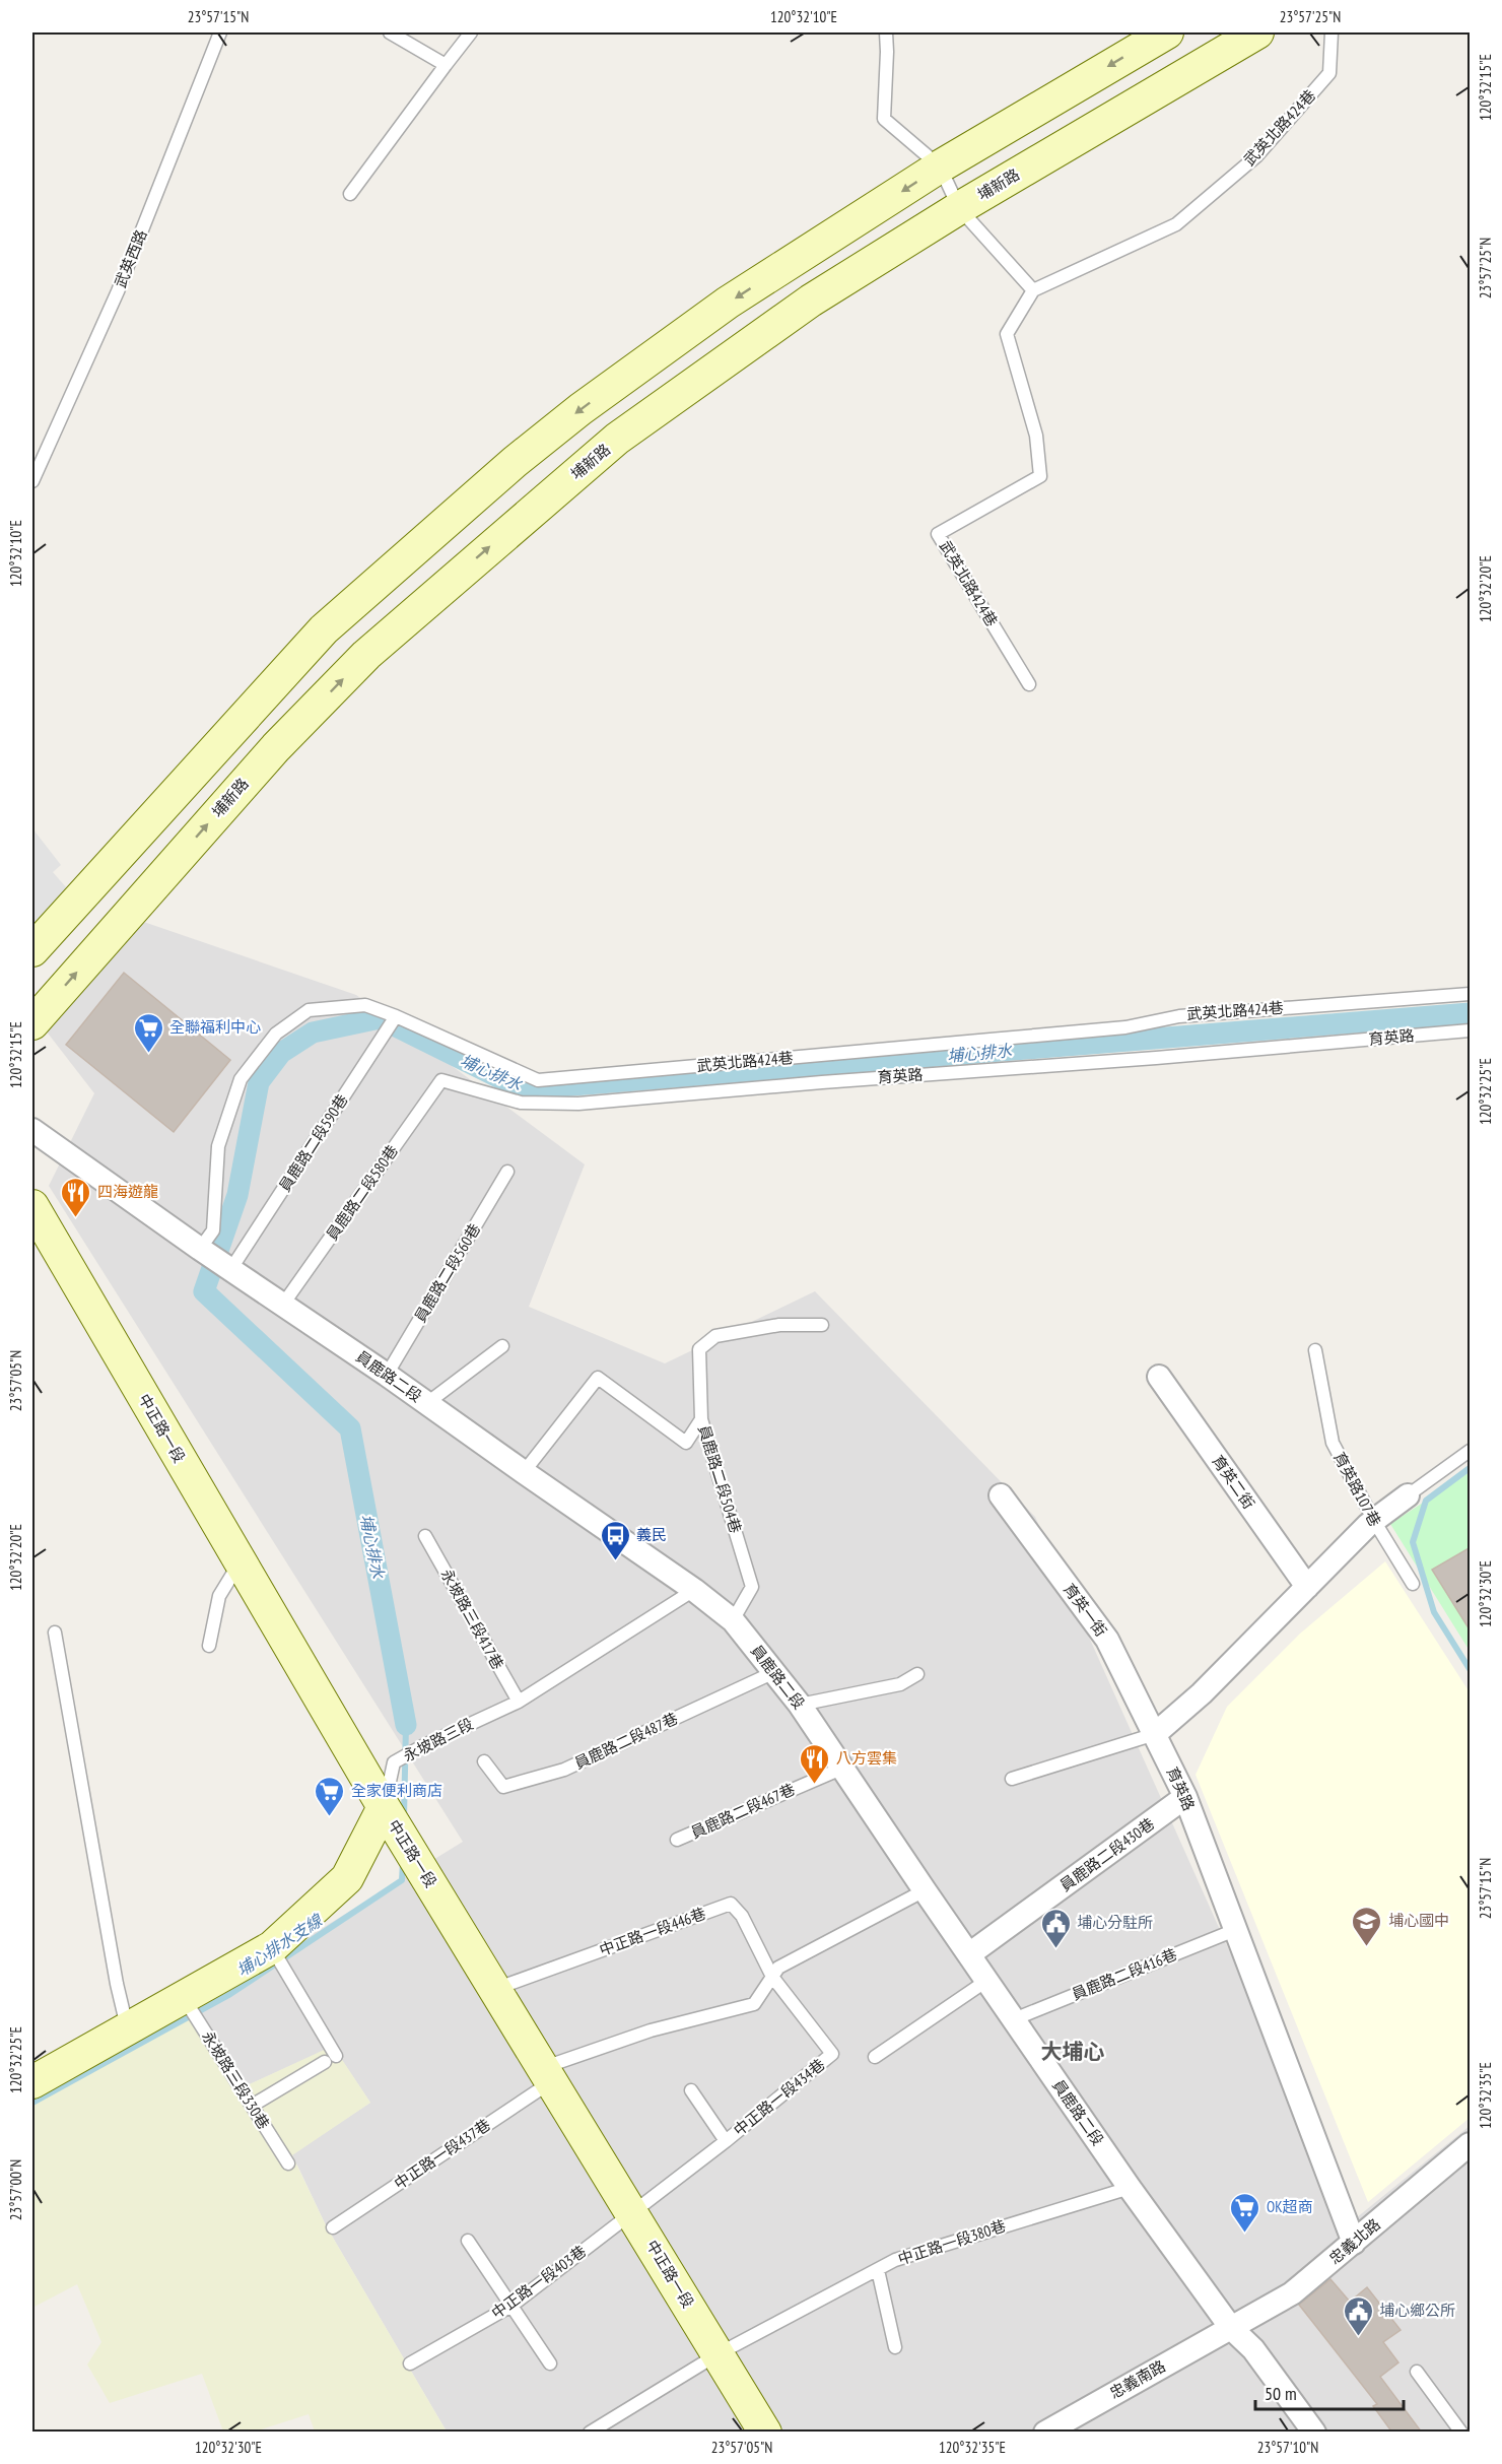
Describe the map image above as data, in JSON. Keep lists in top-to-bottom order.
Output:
{
  "streets": {
    "street": [
      "埔新路",
      "育英路",
      "員鹿路二段",
      "中正路一段",
      "育英二街",
      "育英一街",
      "永坡路三段",
      "員鹿路二段430巷",
      "忠義北路",
      "忠義南路"
    ],
    "lane": [
      "武英北路424巷",
      "武英西路",
      "員鹿路二段590巷",
      "員鹿路二段580巷",
      "員鹿路二段560巷",
      "員鹿路二段504巷",
      "育英路107巷",
      "永坡路三段417巷",
      "員鹿路二段487巷",
      "員鹿路二段467巷",
      "中正路一段446巷",
      "員鹿路二段416巷",
      "永坡路三段330巷",
      "中正路一段434巷",
      "中正路一段437巷",
      "中正路一段380巷",
      "中正路一段403巷"
    ]
  },
  "crossings": [
    ["武英北路424巷", "員鹿路二段590巷"],
    ["武英北路424巷", "員鹿路二段"],
    ["育英路", "員鹿路二段580巷"],
    ["育英路", "育英一街"],
    ["育英路", "員鹿路二段430巷"],
    ["育英路", "員鹿路二段416巷"],
    ["育英路", "忠義北路"],
    ["員鹿路二段590巷", "員鹿路二段"],
    ["員鹿路二段580巷", "員鹿路二段"],
    ["員鹿路二段560巷", "員鹿路二段"],
    ["員鹿路二段", "員鹿路二段504巷"],
    ["員鹿路二段", "永坡路三段"],
    ["員鹿路二段", "員鹿路二段487巷"],
    ["員鹿路二段", "員鹿路二段467巷"],
    ["員鹿路二段", "員鹿路二段430巷"],
    ["員鹿路二段", "員鹿路二段416巷"],
    ["員鹿路二段", "忠義北路"],
    ["員鹿路二段", "中正路一段380巷"],
    ["員鹿路二段", "忠義南路"],
    ["中正路一段", "永坡路三段"],
    ["中正路一段", "中正路一段446巷"],
    ["中正路一段", "中正路一段437巷"],
    ["中正路一段", "中正路一段380巷"],
    ["中正路一段", "中正路一段403巷"],
    ["永坡路三段417巷", "永坡路三段"],
    ["永坡路三段", "永坡路三段330巷"],
    ["中正路一段446巷", "中正路一段434巷"],
    ["中正路一段434巷", "中正路一段403巷"],
    ["忠義北路", "忠義南路"]
  ],
  "districts": ["大埔心"],
  "water": ["埔心排水", "埔心排水支線"],
  "places": {
    "supermarket": ["全聯福利中心", "全家便利商店", "OK超商"],
    "restaurant": ["四海遊龍", "八方雲集"],
    "bus stop": ["義民"],
    "school or university": ["埔心國中"],
    "public building": ["埔心分駐所", "埔心鄉公所"]
  },
  "scale_bar": "50 m",
  "coordinates": [
    "23°57'15\"N",
    "120°32'10\"E",
    "23°57'25\"N",
    "120°32'15\"E",
    "120°32'20\"E",
    "120°32'25\"E",
    "23°57'05\"N",
    "120°32'30\"E",
    "120°32'35\"E",
    "23°57'00\"N",
    "23°57'10\"N"
  ]
}
